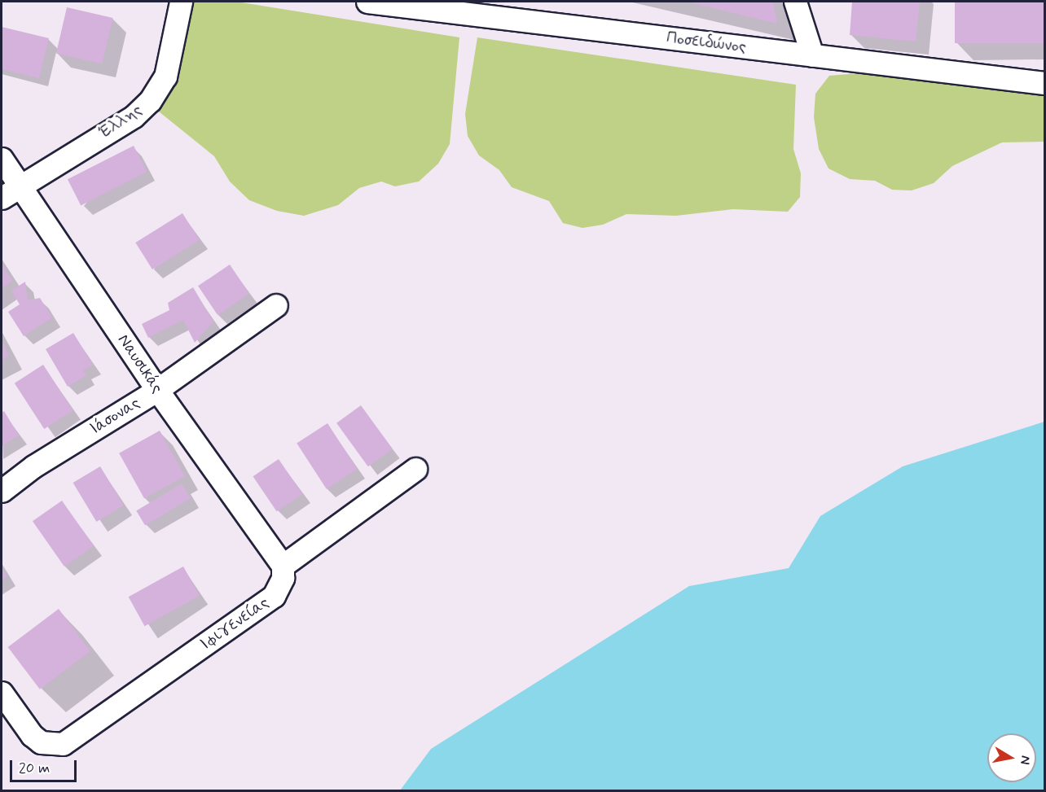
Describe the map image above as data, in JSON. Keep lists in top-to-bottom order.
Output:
{
  "streets": {
    "street": [
      "Ποσειδώνος",
      "Έλλης",
      "Ναυσικάς",
      "Ιάσονας",
      "Ιφιγενείας"
    ]
  },
  "crossings": [
    ["Έλλης", "Ναυσικάς"],
    ["Ναυσικάς", "Ιάσονας"],
    ["Ναυσικάς", "Ιφιγενείας"]
  ],
  "scale_bar": "20 m",
  "north": "right"
}
